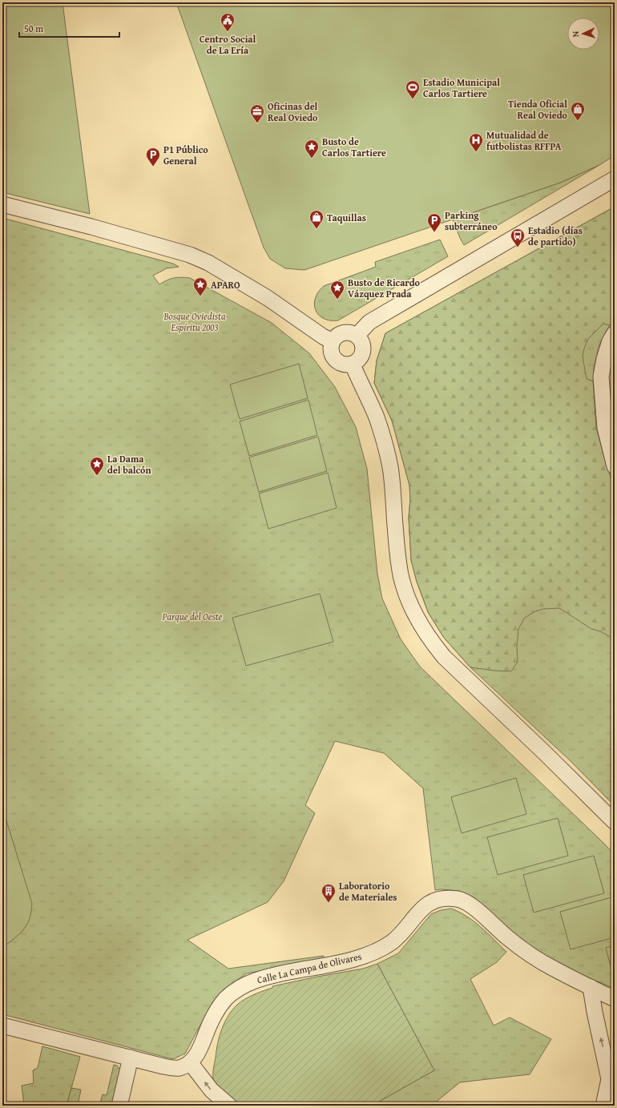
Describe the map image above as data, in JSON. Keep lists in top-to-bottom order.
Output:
{
  "streets": {
    "street": ["Calle La Campa de Olivares"]
  },
  "parks": ["Bosque Oviedista Espíritu 2003", "Parque del Oeste"],
  "places": {
    "public building": ["Centro Social de La Ería"],
    "sports": ["Estadio Municipal Carlos Tartiere"],
    "shop": ["Tienda Oficial Real Oviedo", "Taquillas"],
    "office": ["Oficinas del Real Oviedo"],
    "hospital": ["Mutualidad de futbolistas RFFPA"],
    "place": [
      "Busto de Carlos Tartiere",
      "APARO",
      "Busto de Ricardo Vázquez Prada",
      "La Dama del balcón"
    ],
    "parking": ["P1 Público General", "Parking subterráneo"],
    "bus stop": ["Estadio (días de partido)"],
    "building": ["Laboratorio de Materiales"]
  },
  "scale_bar": "50 m",
  "north": "left"
}
